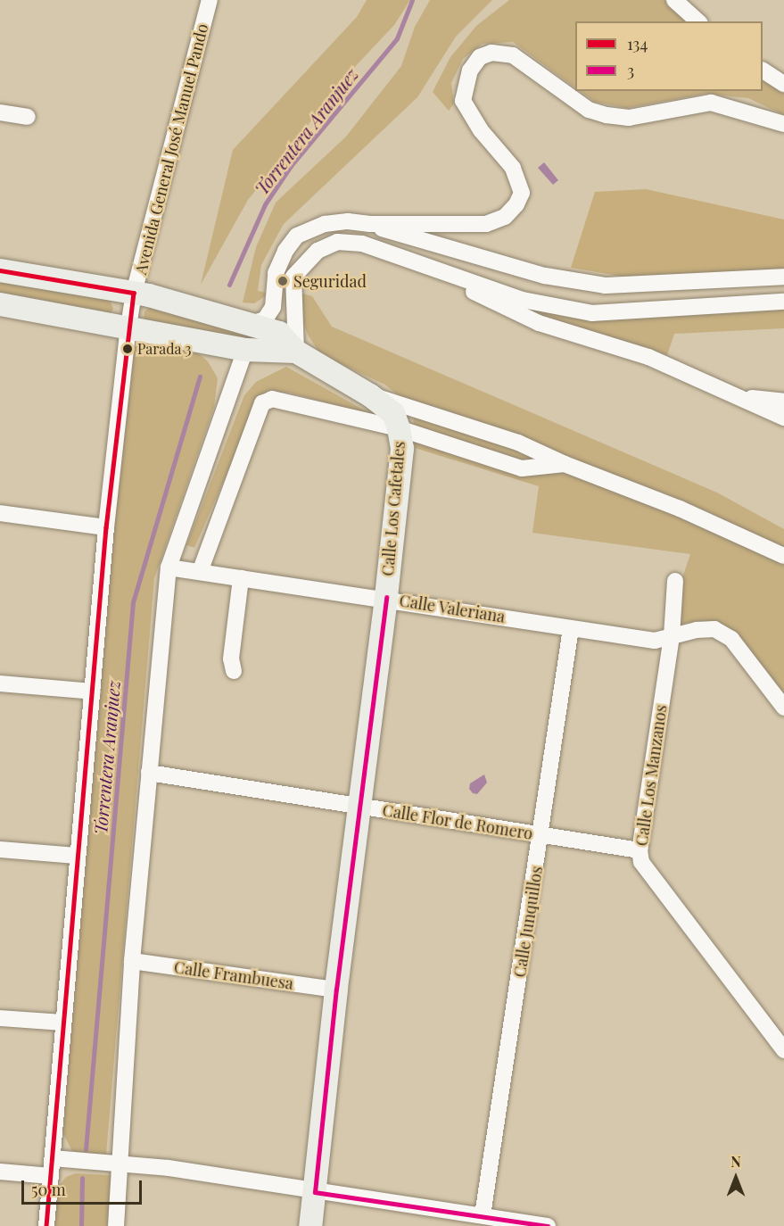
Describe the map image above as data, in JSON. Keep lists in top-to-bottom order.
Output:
{
  "streets": {
    "main road": ["Calle Los Cafetales"],
    "street": [
      "Avenida General José Manuel Pando",
      "Calle Valeriana",
      "Calle Los Manzanos",
      "Calle Flor de Romero",
      "Calle Junquillos",
      "Calle Frambuesa"
    ]
  },
  "crossings": [
    ["Calle Los Cafetales", "Calle Valeriana"],
    ["Calle Los Cafetales", "Calle Flor de Romero"],
    ["Calle Los Cafetales", "Calle Frambuesa"],
    ["Calle Valeriana", "Calle Los Manzanos"],
    ["Calle Valeriana", "Calle Junquillos"],
    ["Calle Los Manzanos", "Calle Flor de Romero"],
    ["Calle Flor de Romero", "Calle Junquillos"]
  ],
  "water": ["Torrentera Aranjuez"],
  "places": ["Seguridad", "Parada 3"],
  "lines": ["transit line 134", "transit line 3"],
  "legend": ["134", "3"],
  "scale_bar": "50 m",
  "north": "top"
}
